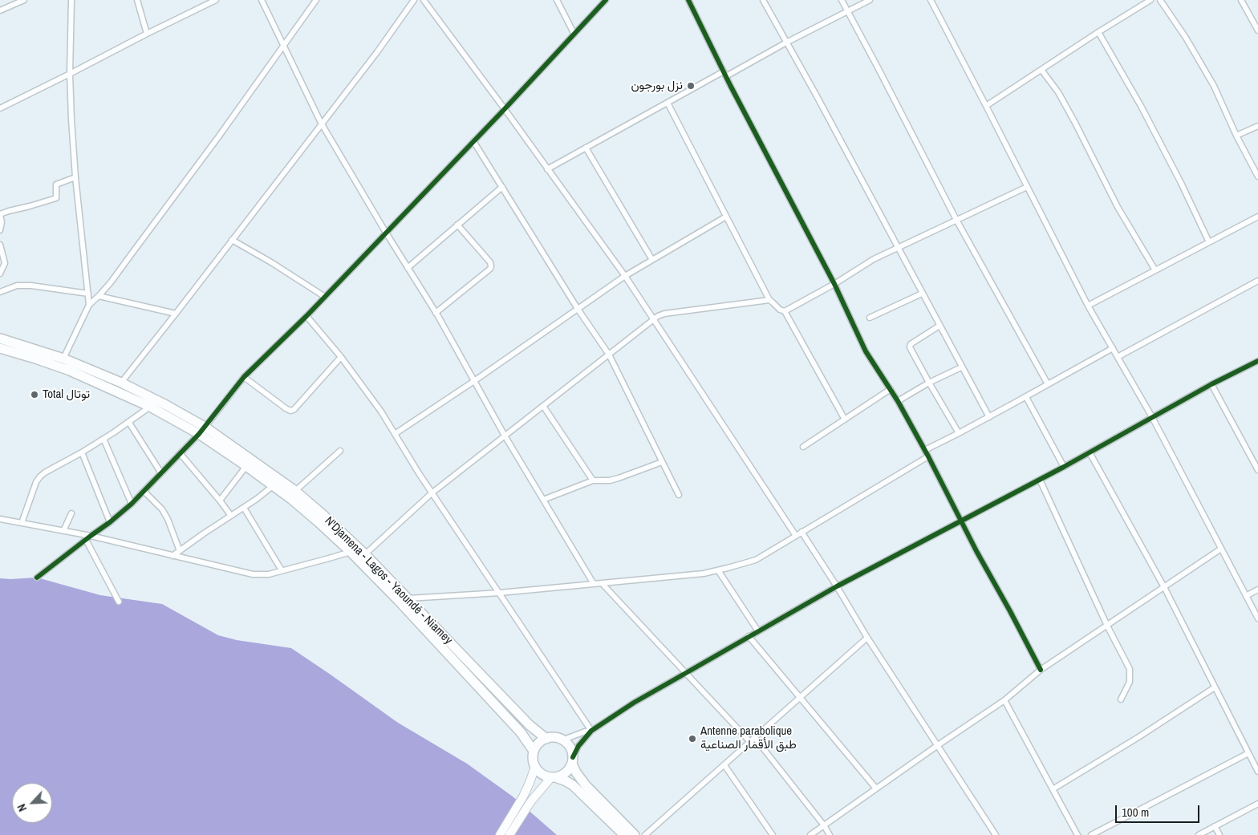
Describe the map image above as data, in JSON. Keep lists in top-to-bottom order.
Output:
{
  "streets": {
    "highway": ["N'Djamena - Lagos - Yaoundé - Niamey"]
  },
  "places": ["نزل بورجون", "Total توتال", "Antenne parabolique طبق الأقمار الصناعية"],
  "scale_bar": "100 m",
  "north": "bottom left"
}
